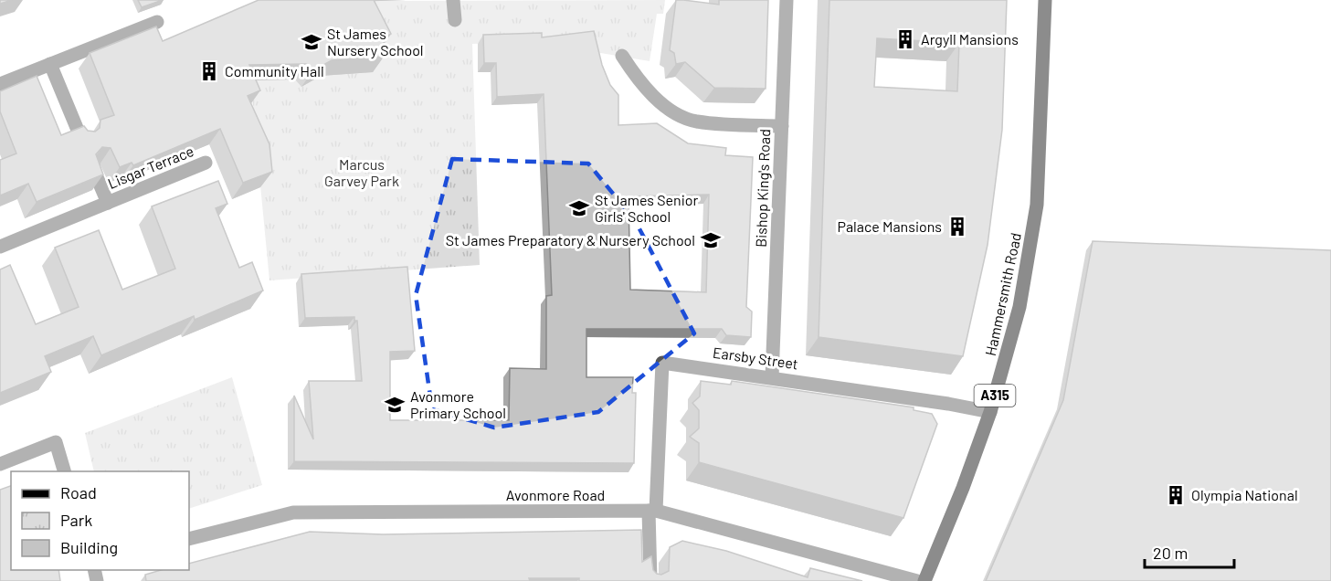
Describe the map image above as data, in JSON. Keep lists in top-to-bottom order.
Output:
{
  "streets": {
    "main road": ["Hammersmith Road", "A315"],
    "street": [
      "Lisgar Terrace",
      "Bishop King's Road",
      "Earsby Street",
      "Avonmore Road"
    ]
  },
  "crossings": [
    ["Bishop King's Road", "Earsby Street"],
    ["Hammersmith Road", "Earsby Street"],
    ["Earsby Street", "Avonmore Road"]
  ],
  "parks": ["Marcus Garvey Park"],
  "places": {
    "building": [
      "Argyll Mansions",
      "Community Hall",
      "Palace Mansions",
      "Olympia National"
    ],
    "school or university": [
      "St James Nursery School",
      "St James Senior Girls' School",
      "St James Preparatory & Nursery School",
      "Avonmore Primary School"
    ]
  },
  "legend": ["Road", "Park", "Building"],
  "scale_bar": "20 m"
}
